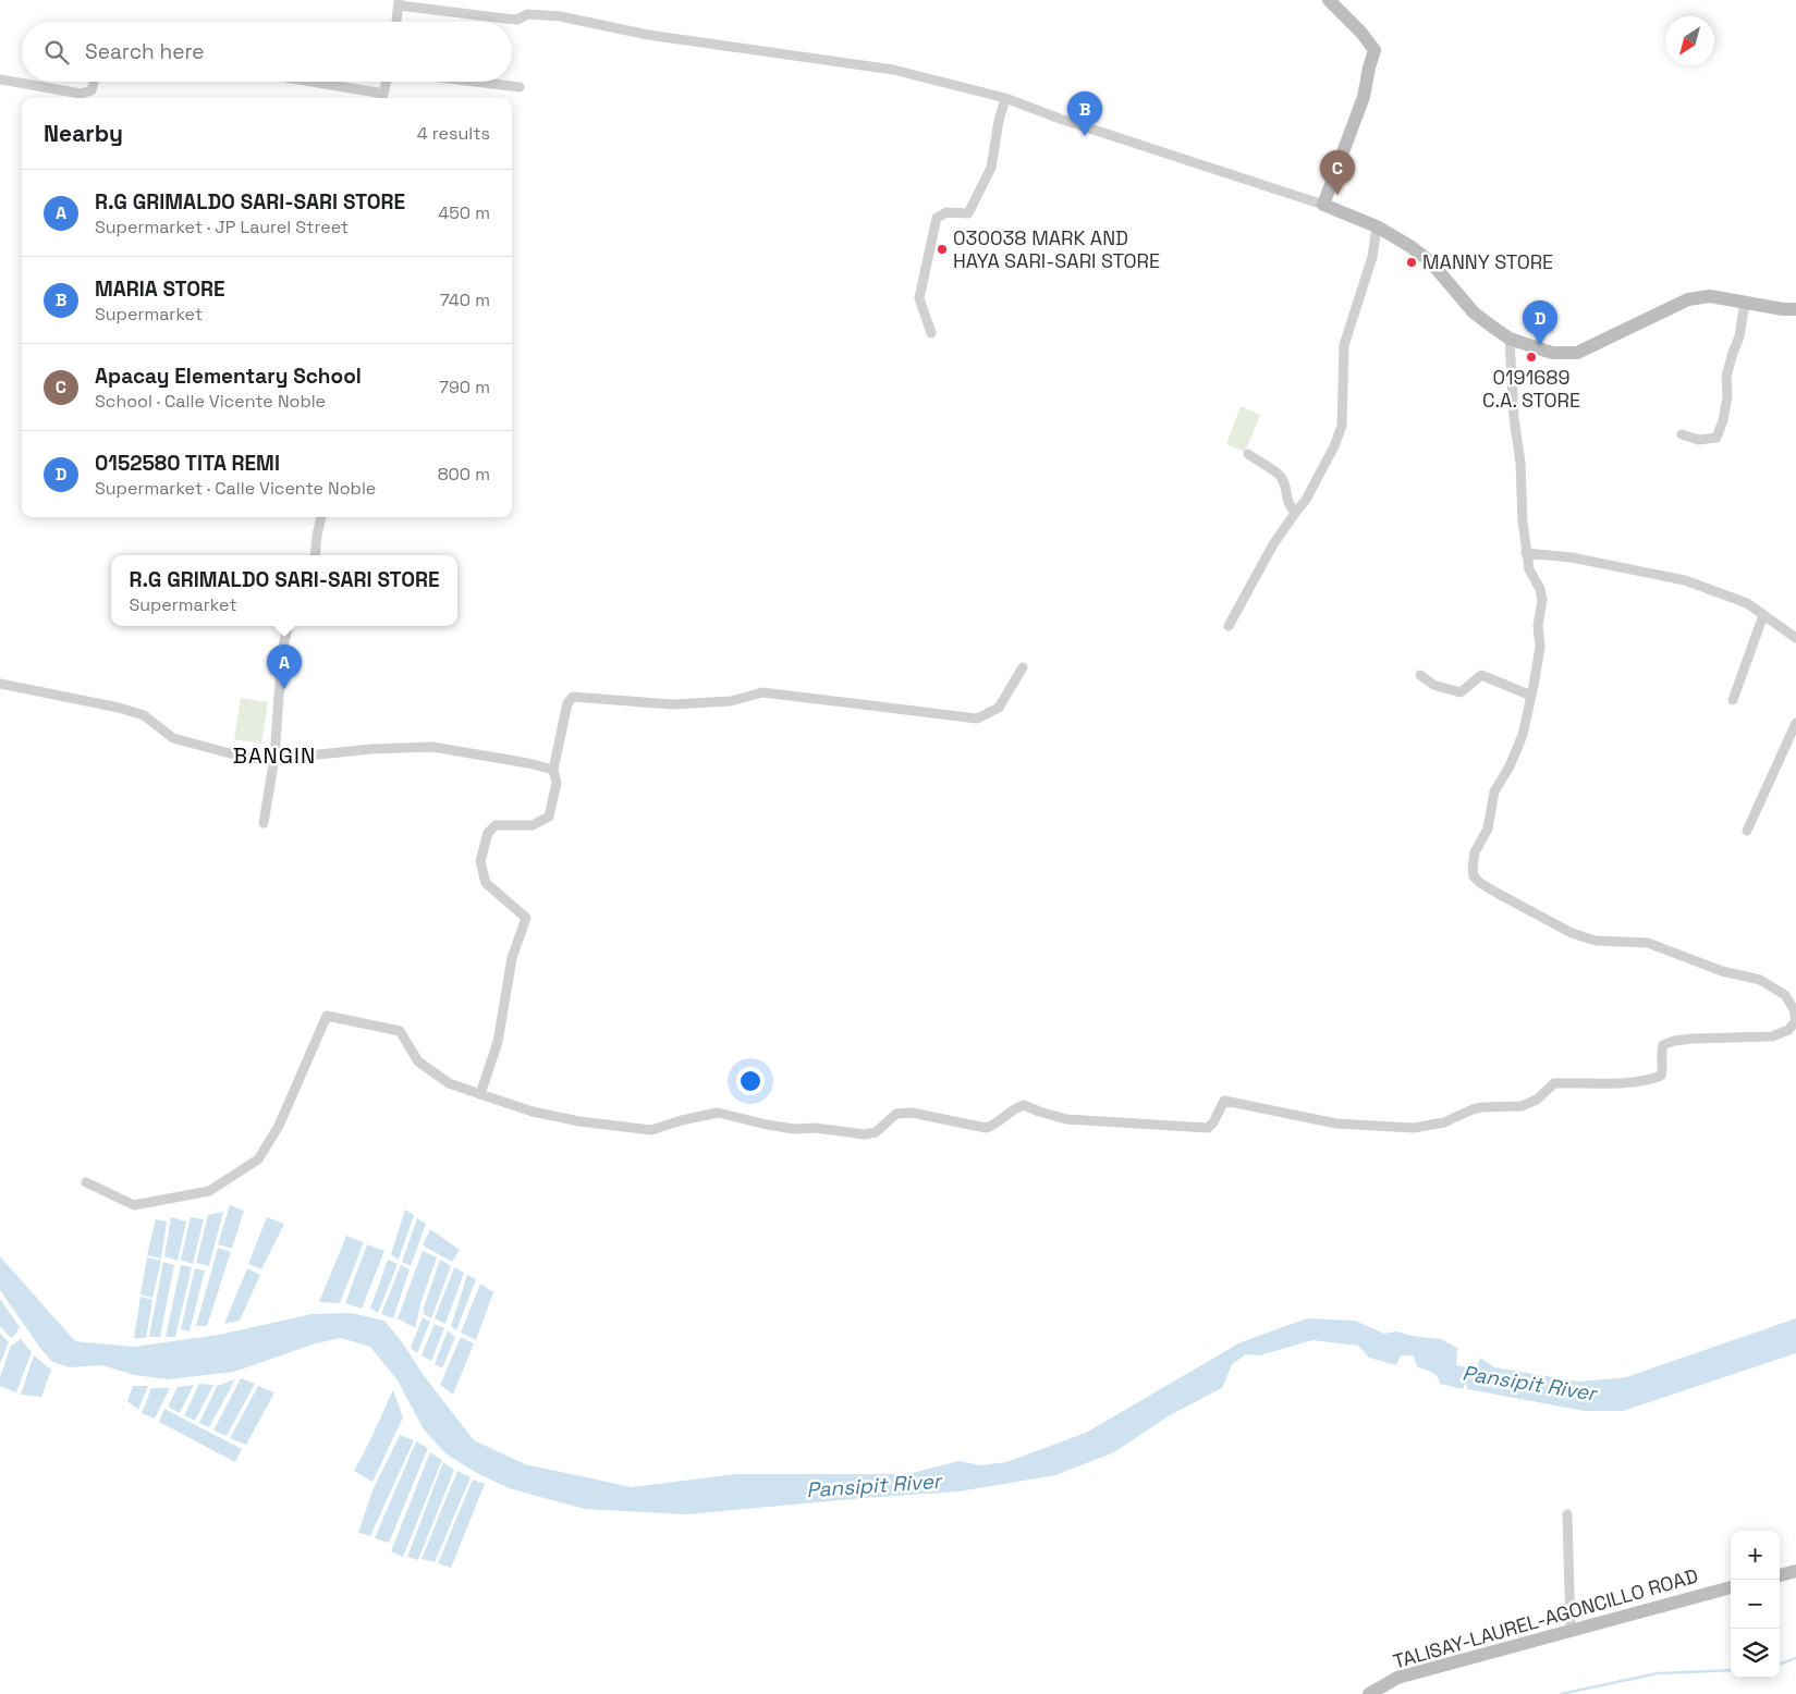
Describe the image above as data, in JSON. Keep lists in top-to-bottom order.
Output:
{
  "streets": {
    "street": ["TALISAY-LAUREL-AGONCILLO ROAD"]
  },
  "districts": ["BANGIN"],
  "water": ["Pansipit River"],
  "places": ["030038 MARK AND HAYA SARI-SARI STORE", "MANNY STORE", "0191689 C.A. STORE"],
  "north": "bottom left",
  "page": {
    "search": "Search here",
    "pins": [
      "B",
      "C",
      "D",
      "A"
    ],
    "heading": ["Nearby", "4 results"],
    "list": [
      {
        "mark": "A",
        "name": "R.G GRIMALDO SARI-SARI STORE",
        "note": "Supermarket · JP Laurel Street",
        "value": "450 m"
      },
      {
        "mark": "B",
        "name": "MARIA STORE",
        "note": "Supermarket",
        "value": "740 m"
      },
      {
        "mark": "C",
        "name": "Apacay Elementary School",
        "note": "School · Calle Vicente Noble",
        "value": "790 m"
      },
      {
        "mark": "D",
        "name": "0152580 TITA REMI",
        "note": "Supermarket · Calle Vicente Noble",
        "value": "800 m"
      }
    ],
    "popup": ["R.G GRIMALDO SARI-SARI STORE", "Supermarket"],
    "map_buttons": ["+", "−"]
  }
}
